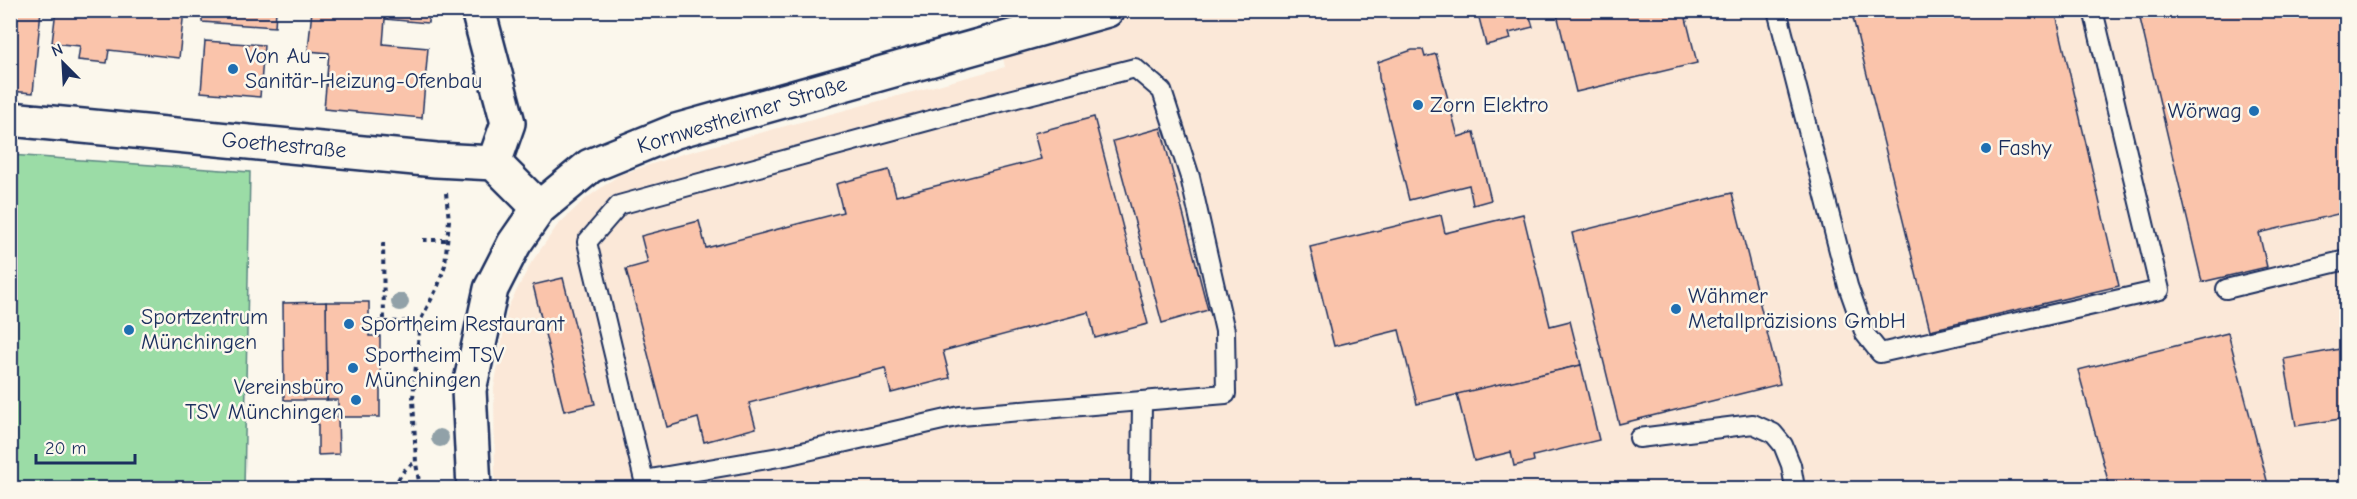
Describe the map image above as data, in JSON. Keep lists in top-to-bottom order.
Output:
{
  "streets": {
    "street": ["Kornwestheimer Straße", "Goethestraße"]
  },
  "places": [
    "Von Au - Sanitär-Heizung-Ofenbau",
    "Zorn Elektro",
    "Wörwag",
    "Fashy",
    "Wähmer Metallpräzisions GmbH",
    "Sportheim Restaurant",
    "Sportzentrum Münchingen",
    "Sportheim TSV Münchingen",
    "Vereinsbüro TSV Münchingen"
  ],
  "scale_bar": "20 m",
  "north": "top left"
}
